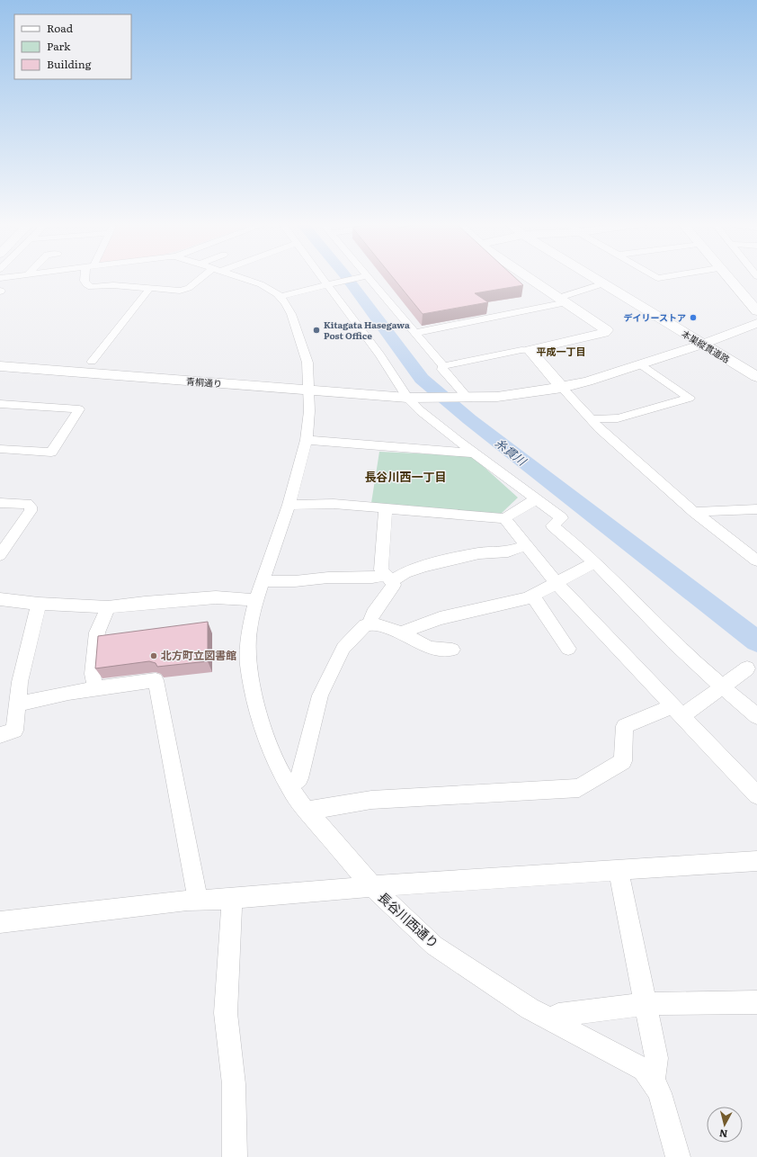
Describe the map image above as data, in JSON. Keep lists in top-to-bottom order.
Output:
{
  "streets": {
    "street": ["本巣縦貫道路", "青桐通り", "長谷川西通り"]
  },
  "crossings": [
    ["本巣縦貫道路", "青桐通り"],
    ["青桐通り", "長谷川西通り"]
  ],
  "districts": ["平成一丁目", "長谷川西一丁目"],
  "water": ["糸貫川"],
  "places": ["デイリーストア", "Kitagata Hasegawa Post Office", "北方町立図書館"],
  "legend": ["Road", "Park", "Building"],
  "north": "bottom"
}
